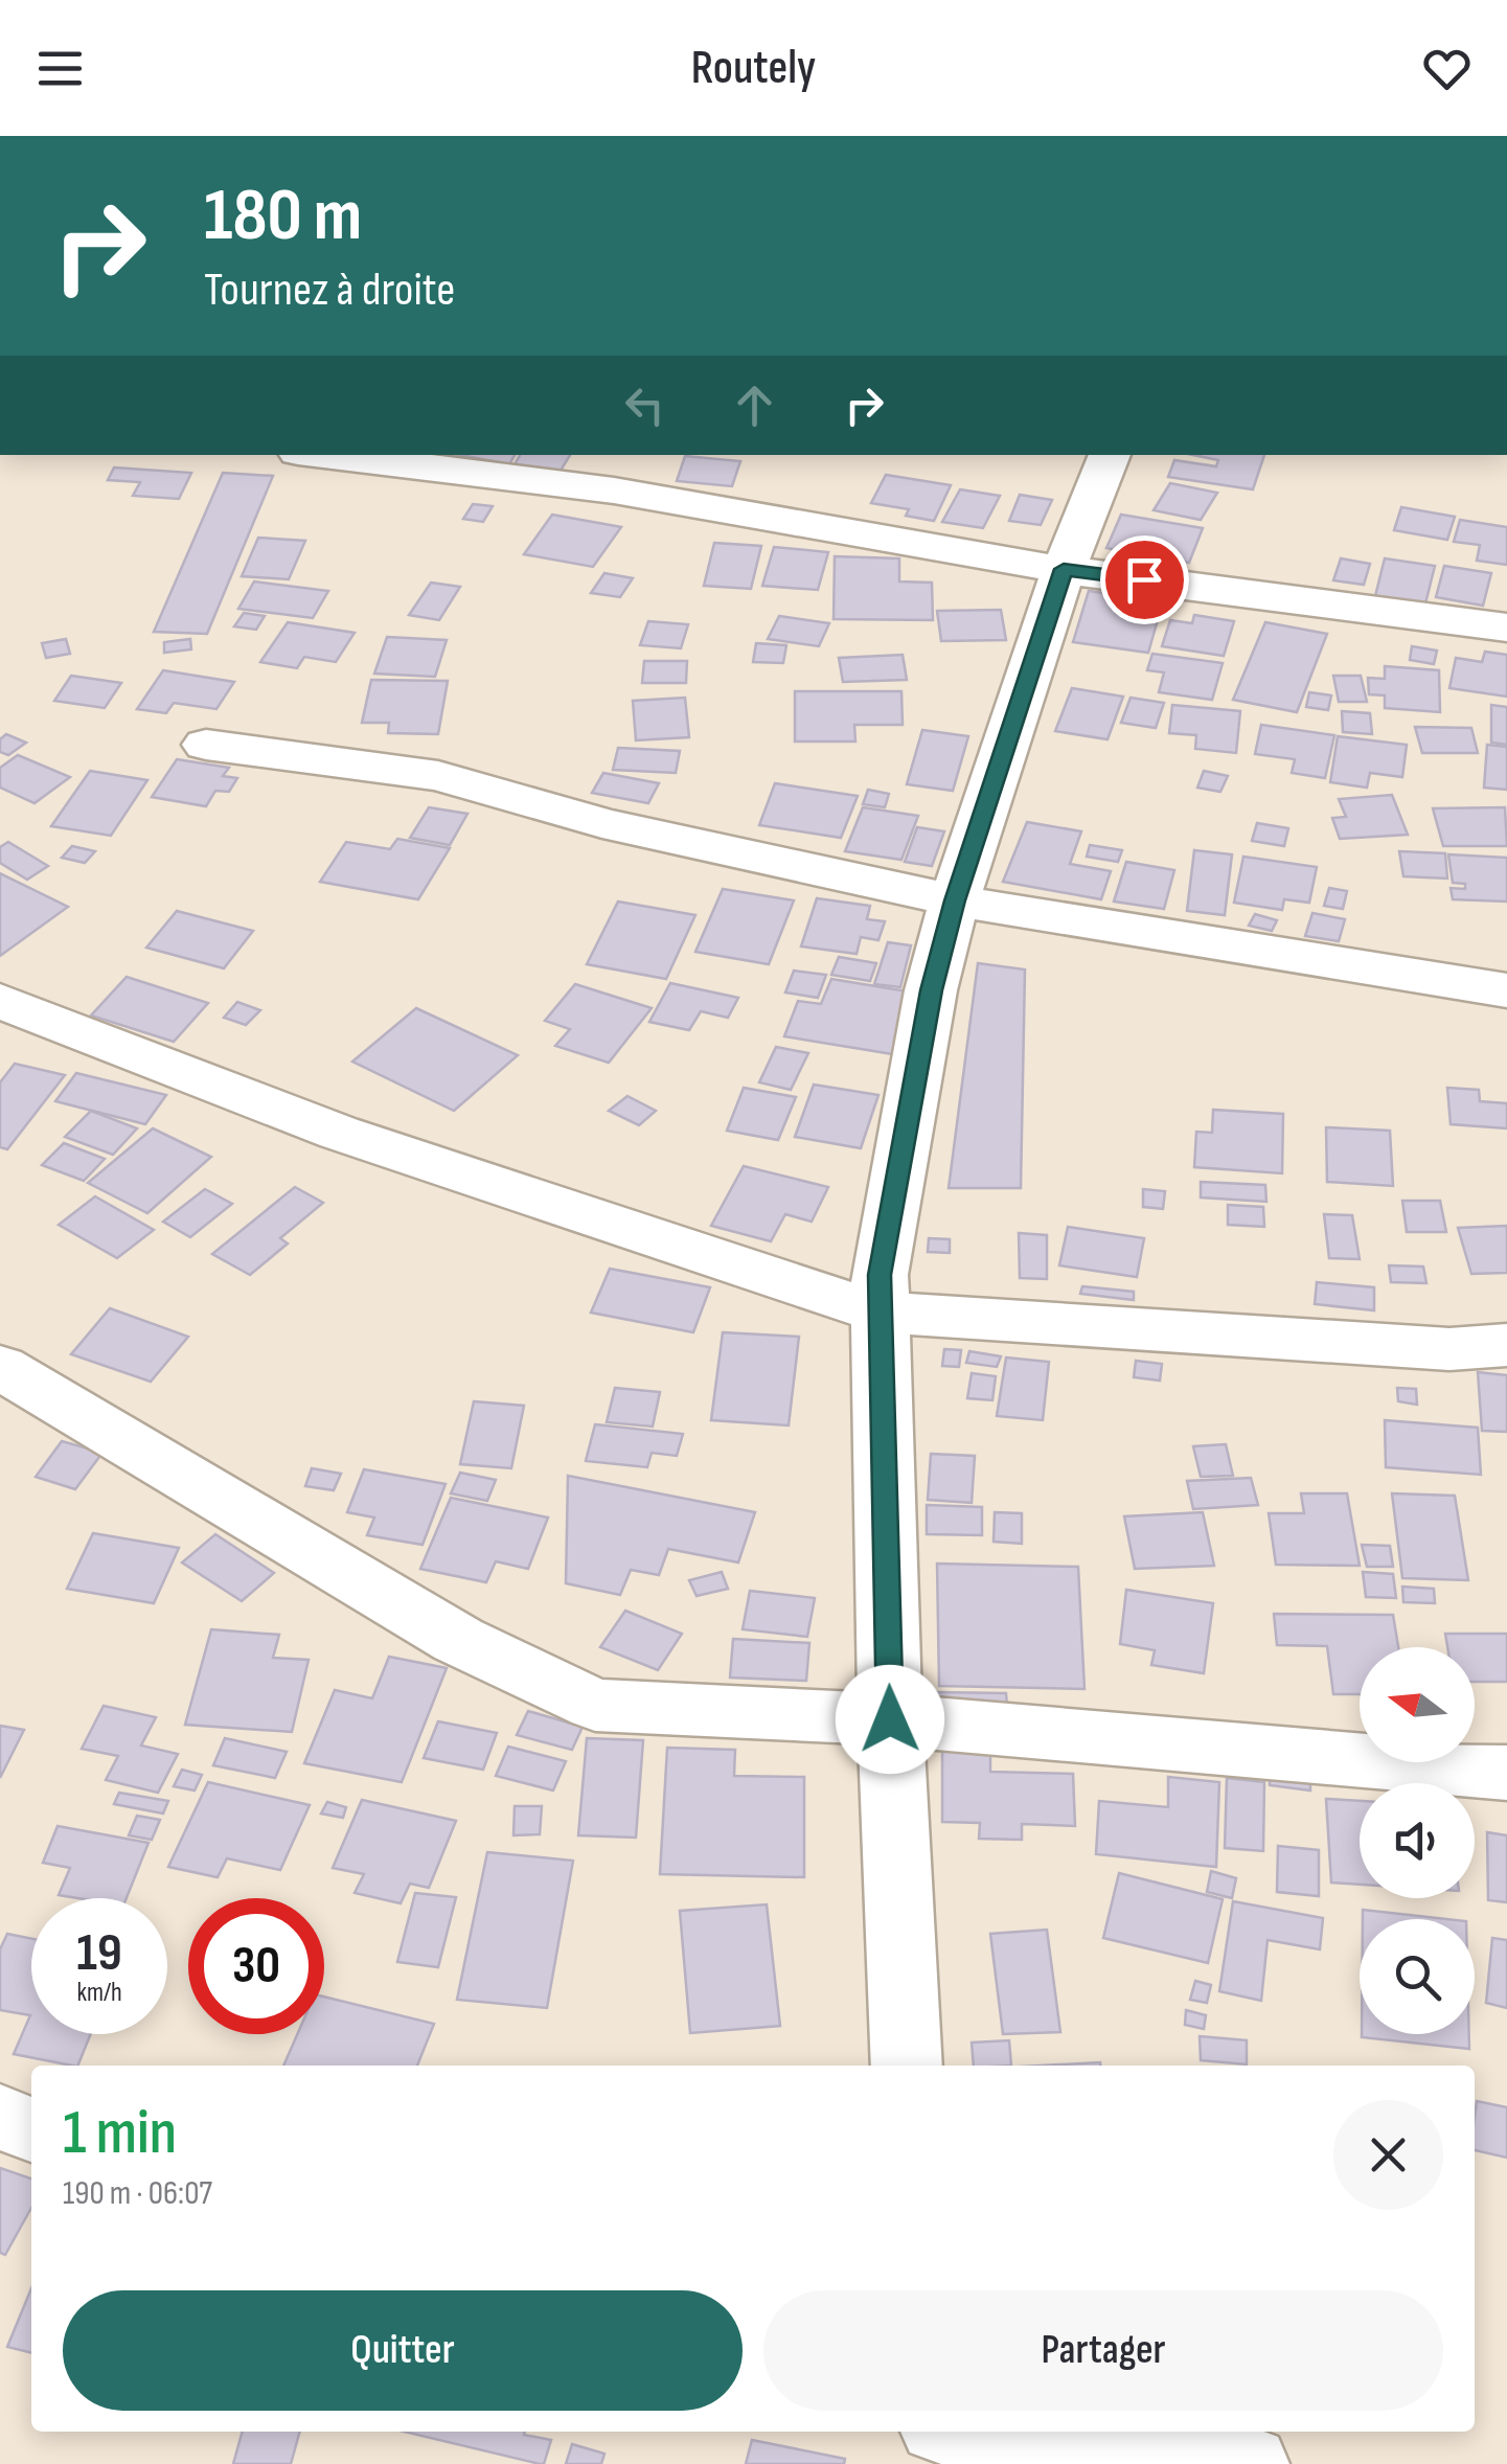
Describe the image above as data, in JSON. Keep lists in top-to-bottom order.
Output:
{
  "north": "left",
  "page": {
    "header": "Routely",
    "turn": ["180 m", "Tournez à droite"],
    "speed": "19 km/h",
    "limit": "30",
    "heading": ["1 min", "190 m · 06:07"],
    "buttons": ["Quitter", "Partager"]
  }
}
